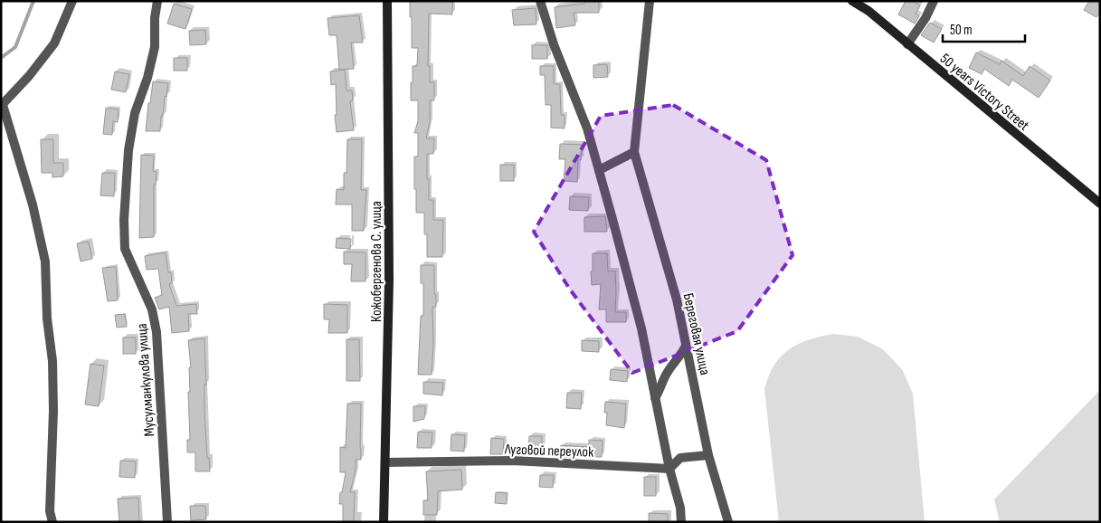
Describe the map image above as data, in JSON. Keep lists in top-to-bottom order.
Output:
{
  "streets": {
    "main road": ["50 years Victory Street", "Кожобергенова С. улица"],
    "street": ["Береговая улица", "Мусулманкулова улица", "Луговой переулок"]
  },
  "crossings": [
    ["Кожобергенова С. улица", "Луговой переулок"]
  ],
  "scale_bar": "50 m"
}
